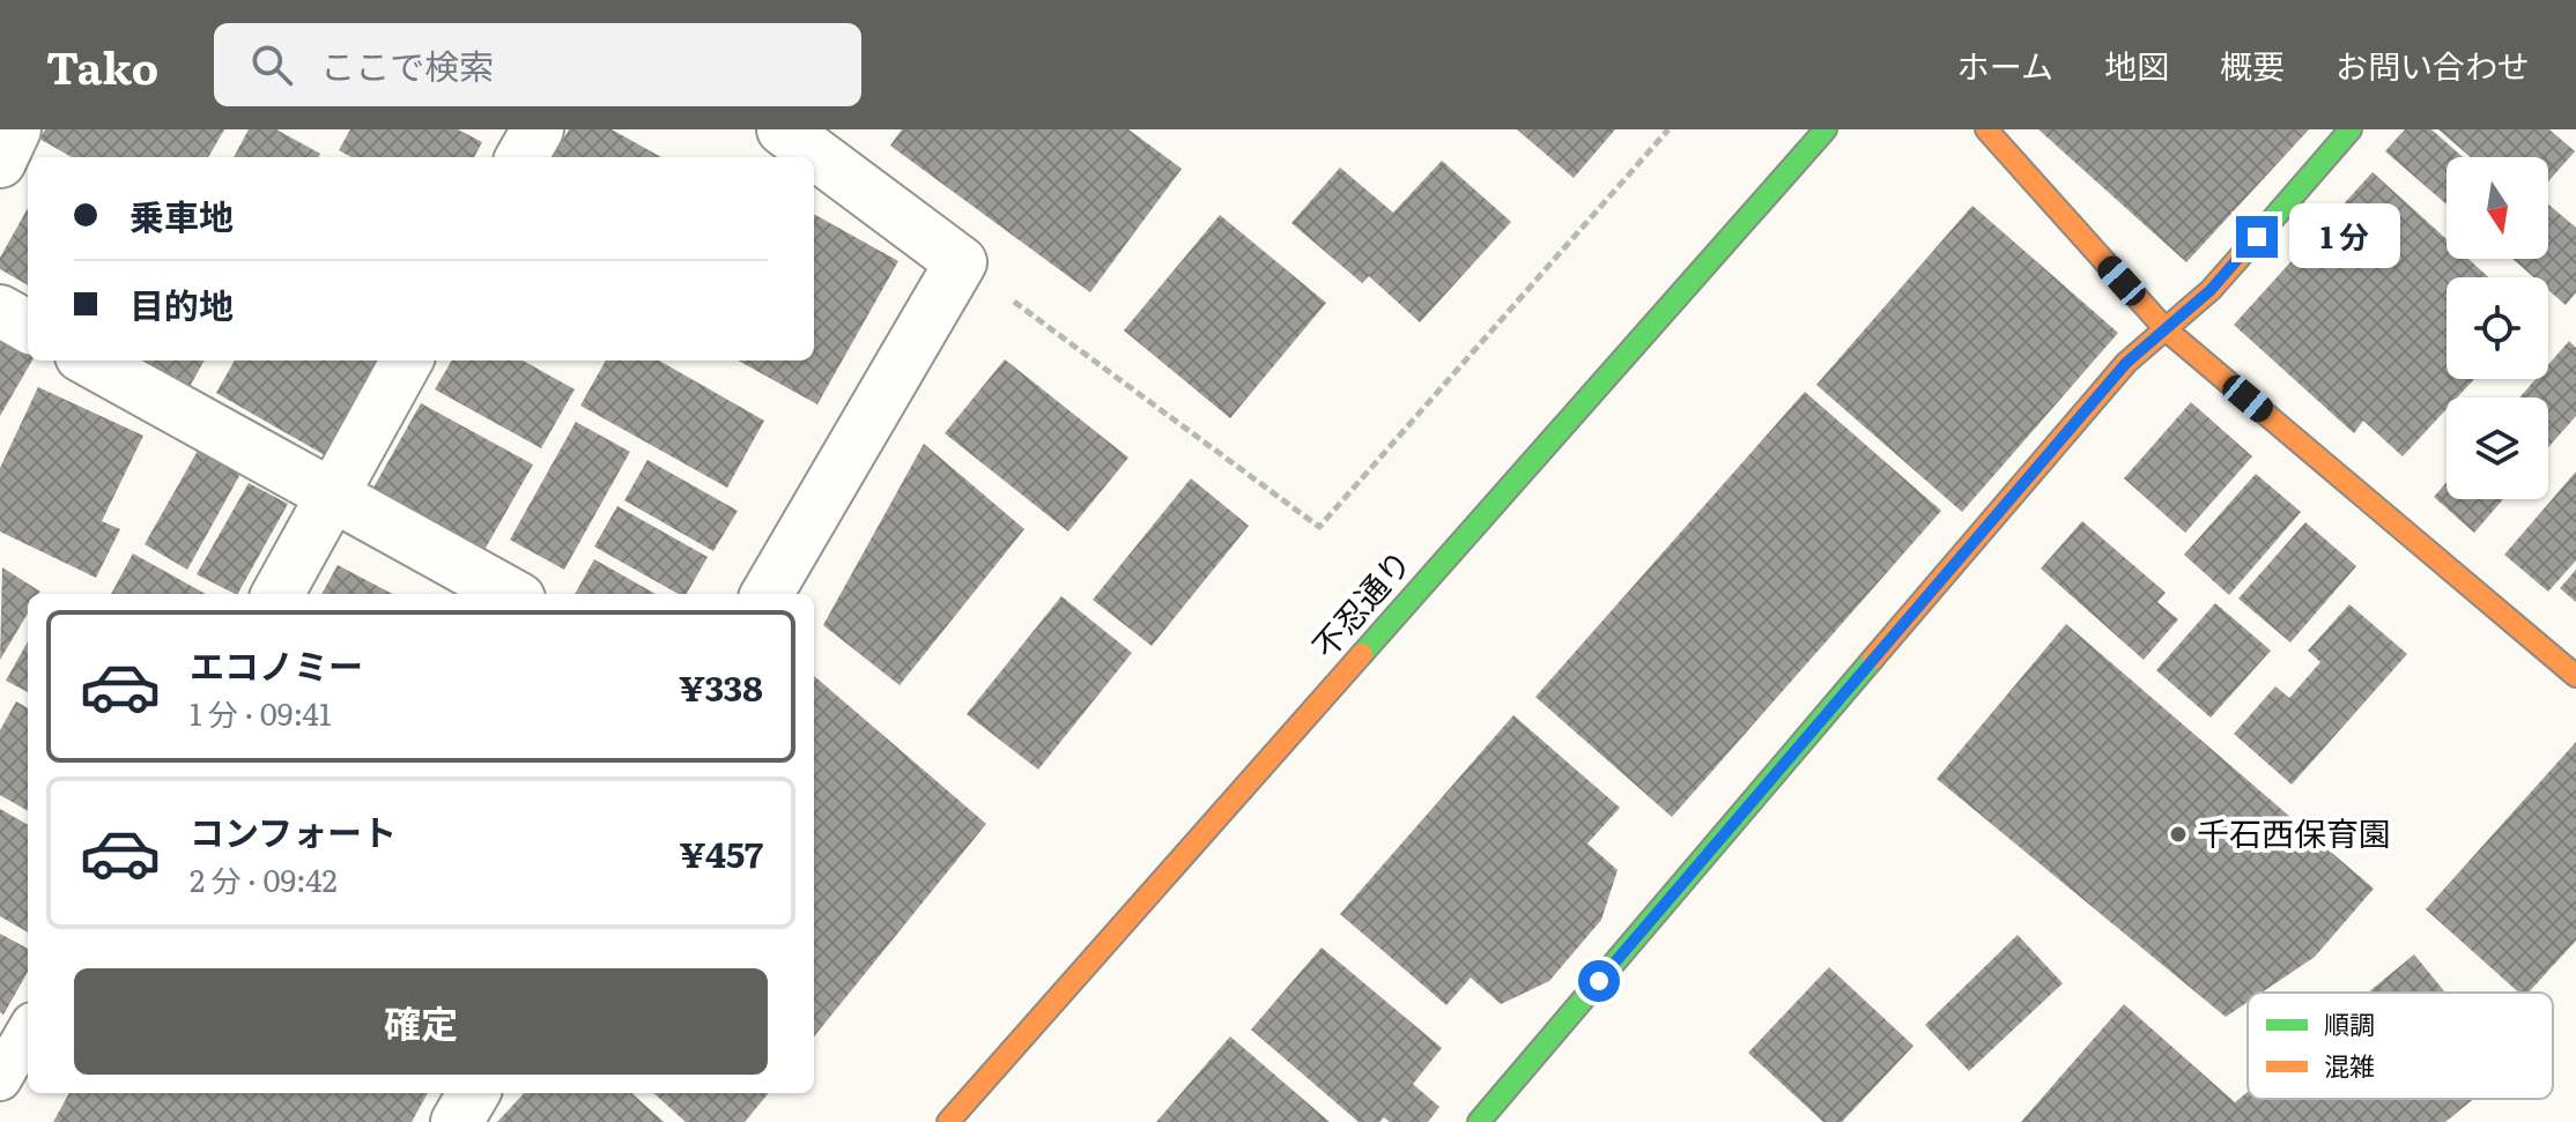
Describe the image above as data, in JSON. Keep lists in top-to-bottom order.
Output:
{
  "streets": {
    "street": ["不忍通り"]
  },
  "places": ["千石西保育園"],
  "legend": ["順調", "混雑"],
  "north": "bottom",
  "page": {
    "header": "Tako",
    "search": "ここで検索",
    "nav": [
      "ホーム",
      "地図",
      "概要",
      "お問い合わせ"
    ],
    "banner": ["乗車地", "目的地"],
    "bubble": "1 分",
    "list": [
      {
        "name": "エコノミー",
        "note": "1 分 · 09:41",
        "value": "¥338"
      },
      {
        "name": "コンフォート",
        "note": "2 分 · 09:42",
        "value": "¥457"
      }
    ],
    "buttons": "確定"
  }
}
